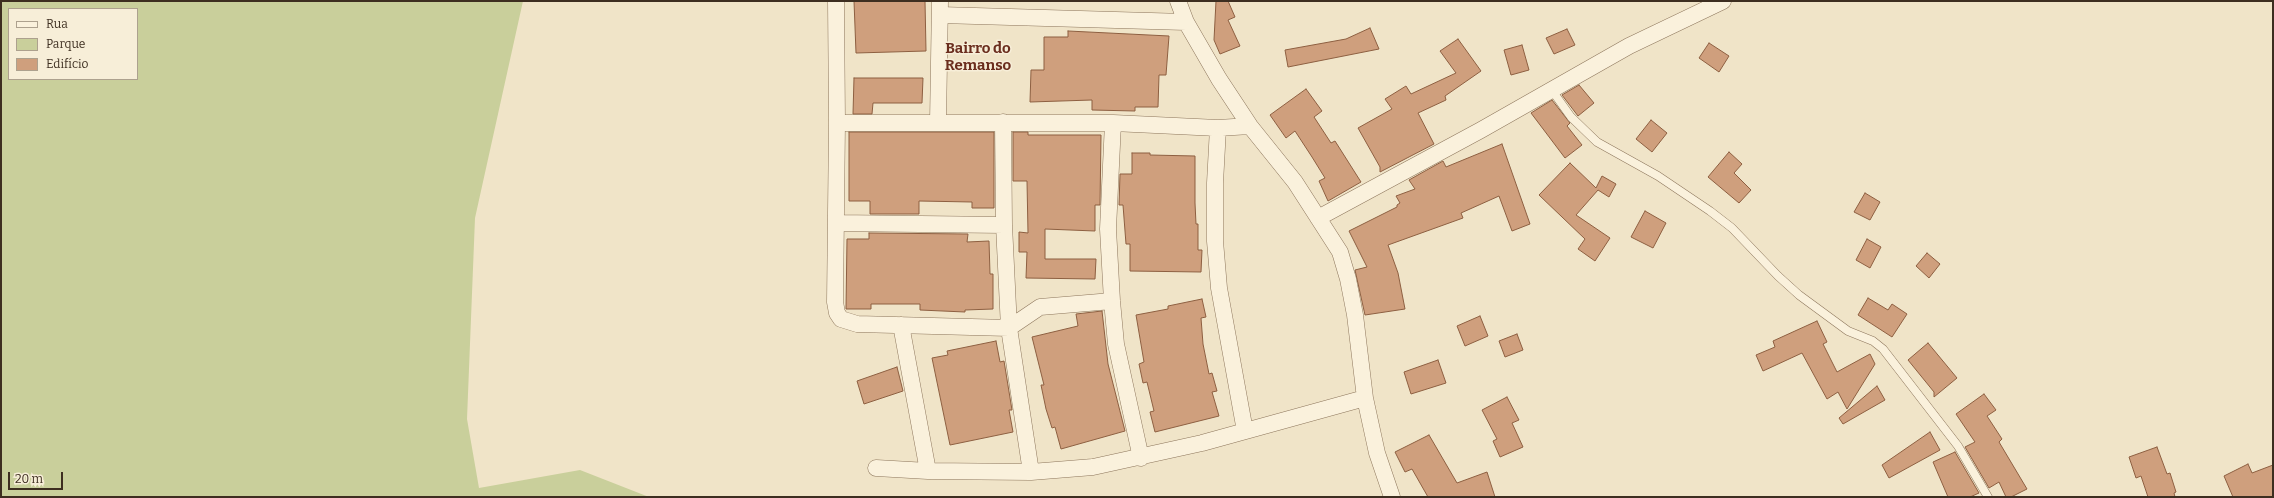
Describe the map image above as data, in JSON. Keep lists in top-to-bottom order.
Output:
{
  "districts": ["Bairro do Remanso"],
  "legend": ["Rua", "Parque", "Edifício"],
  "scale_bar": "20 m"
}
